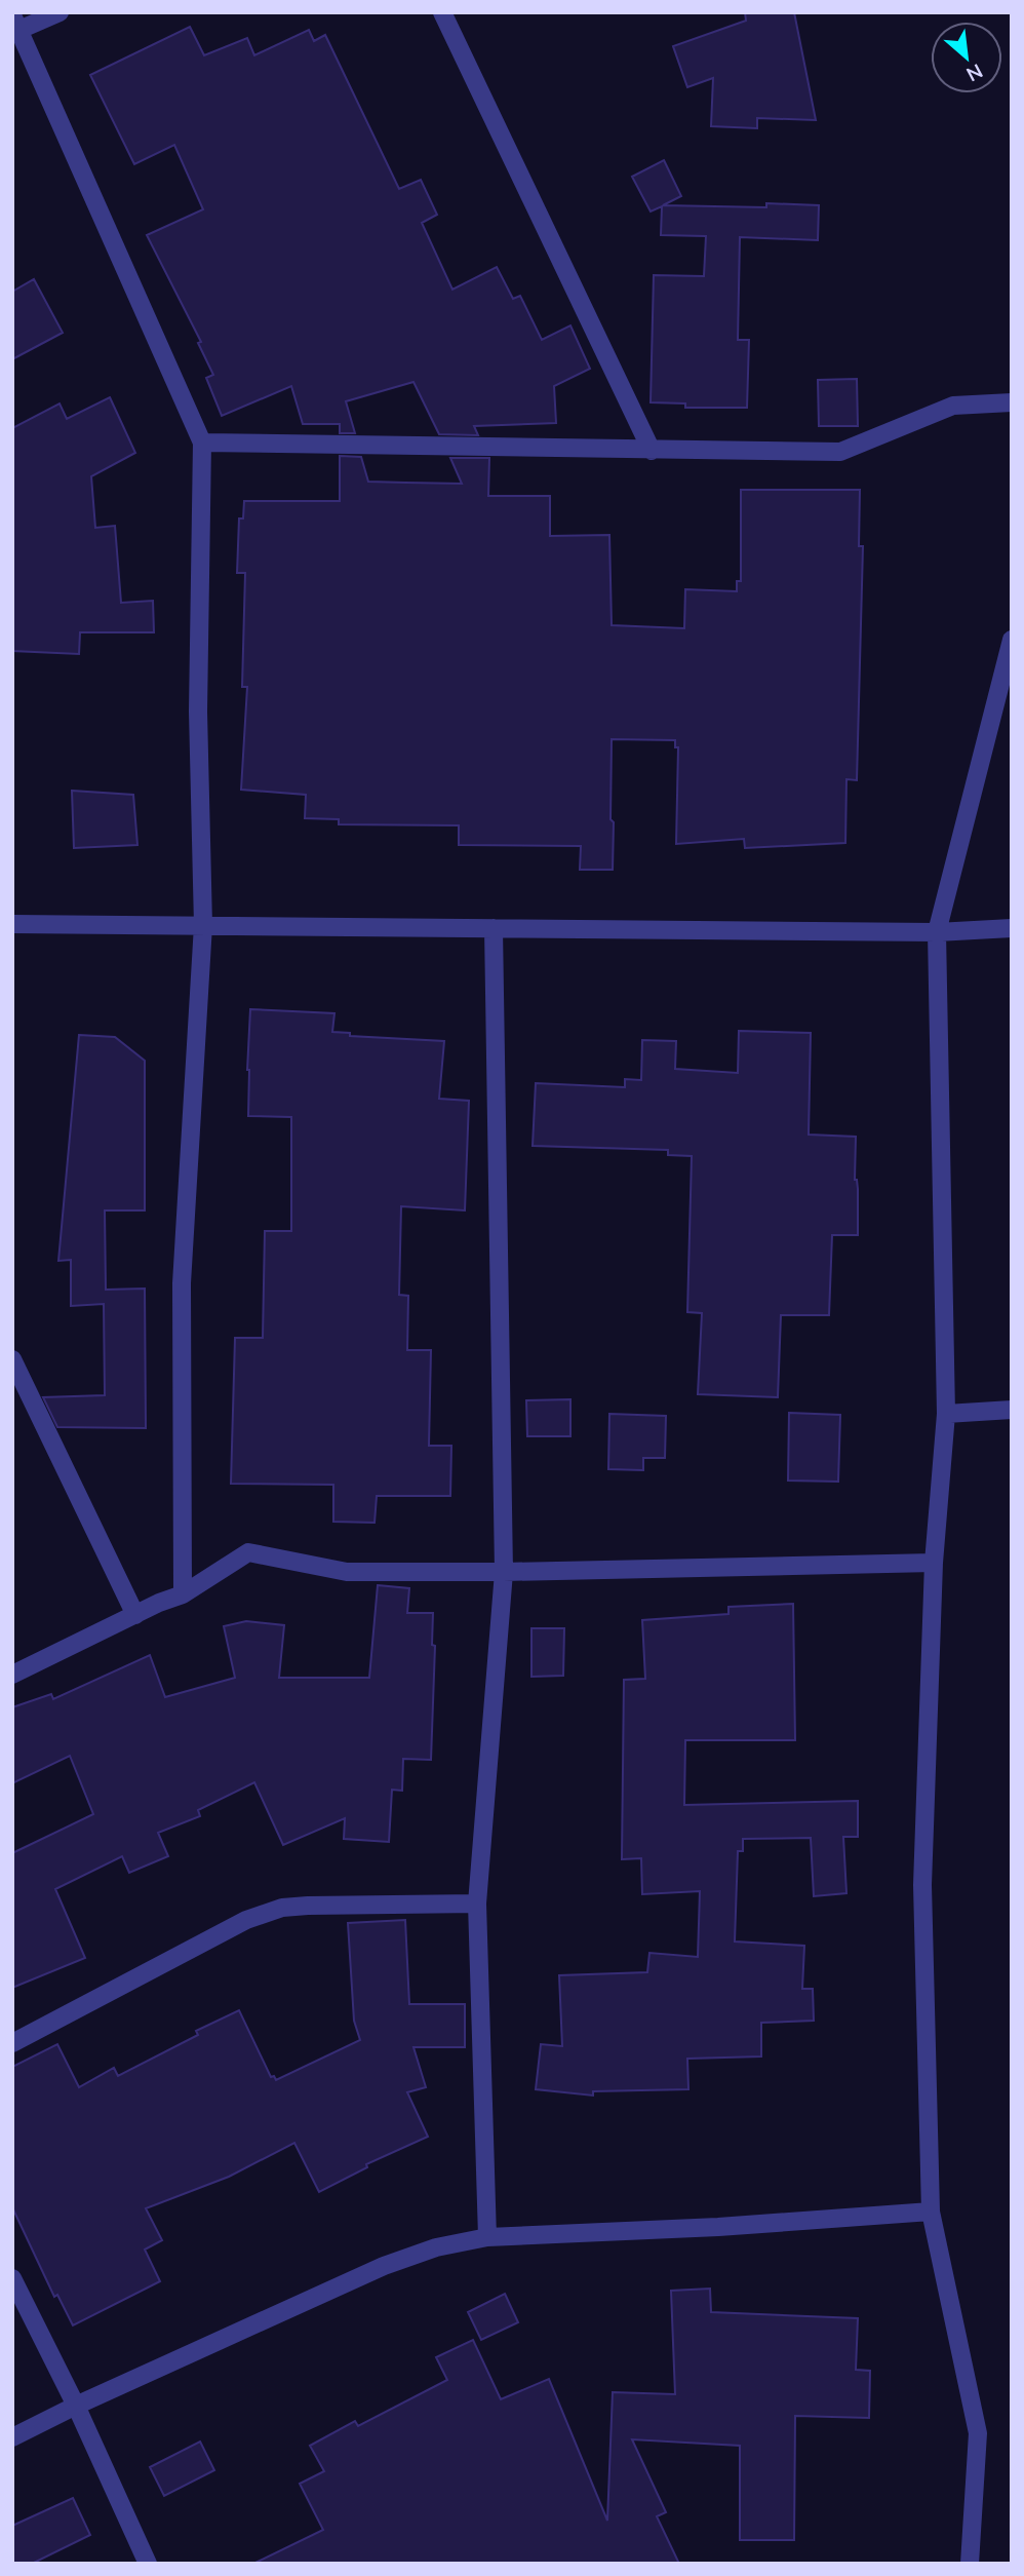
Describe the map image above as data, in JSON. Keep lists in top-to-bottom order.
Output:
{
  "north": "bottom right"
}
